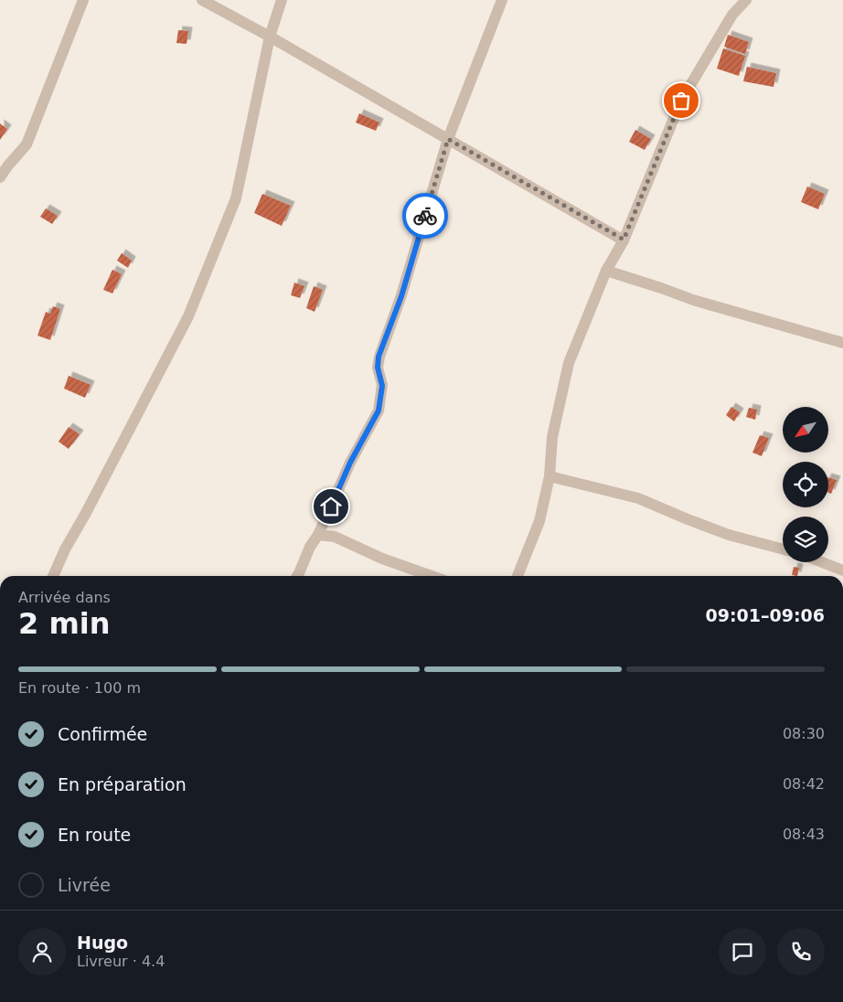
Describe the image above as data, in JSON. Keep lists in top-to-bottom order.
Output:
{
  "north": "bottom left",
  "page": {
    "heading": ["2 min", "Arrivée dans", "09:01–09:06"],
    "panel": ["Hugo", "Livreur · 4.4"],
    "bar": "En route · 100 m",
    "list": [
      ["Confirmée", "08:30"],
      ["En préparation", "08:42"],
      ["En route", "08:43"],
      "Livrée"
    ]
  }
}
